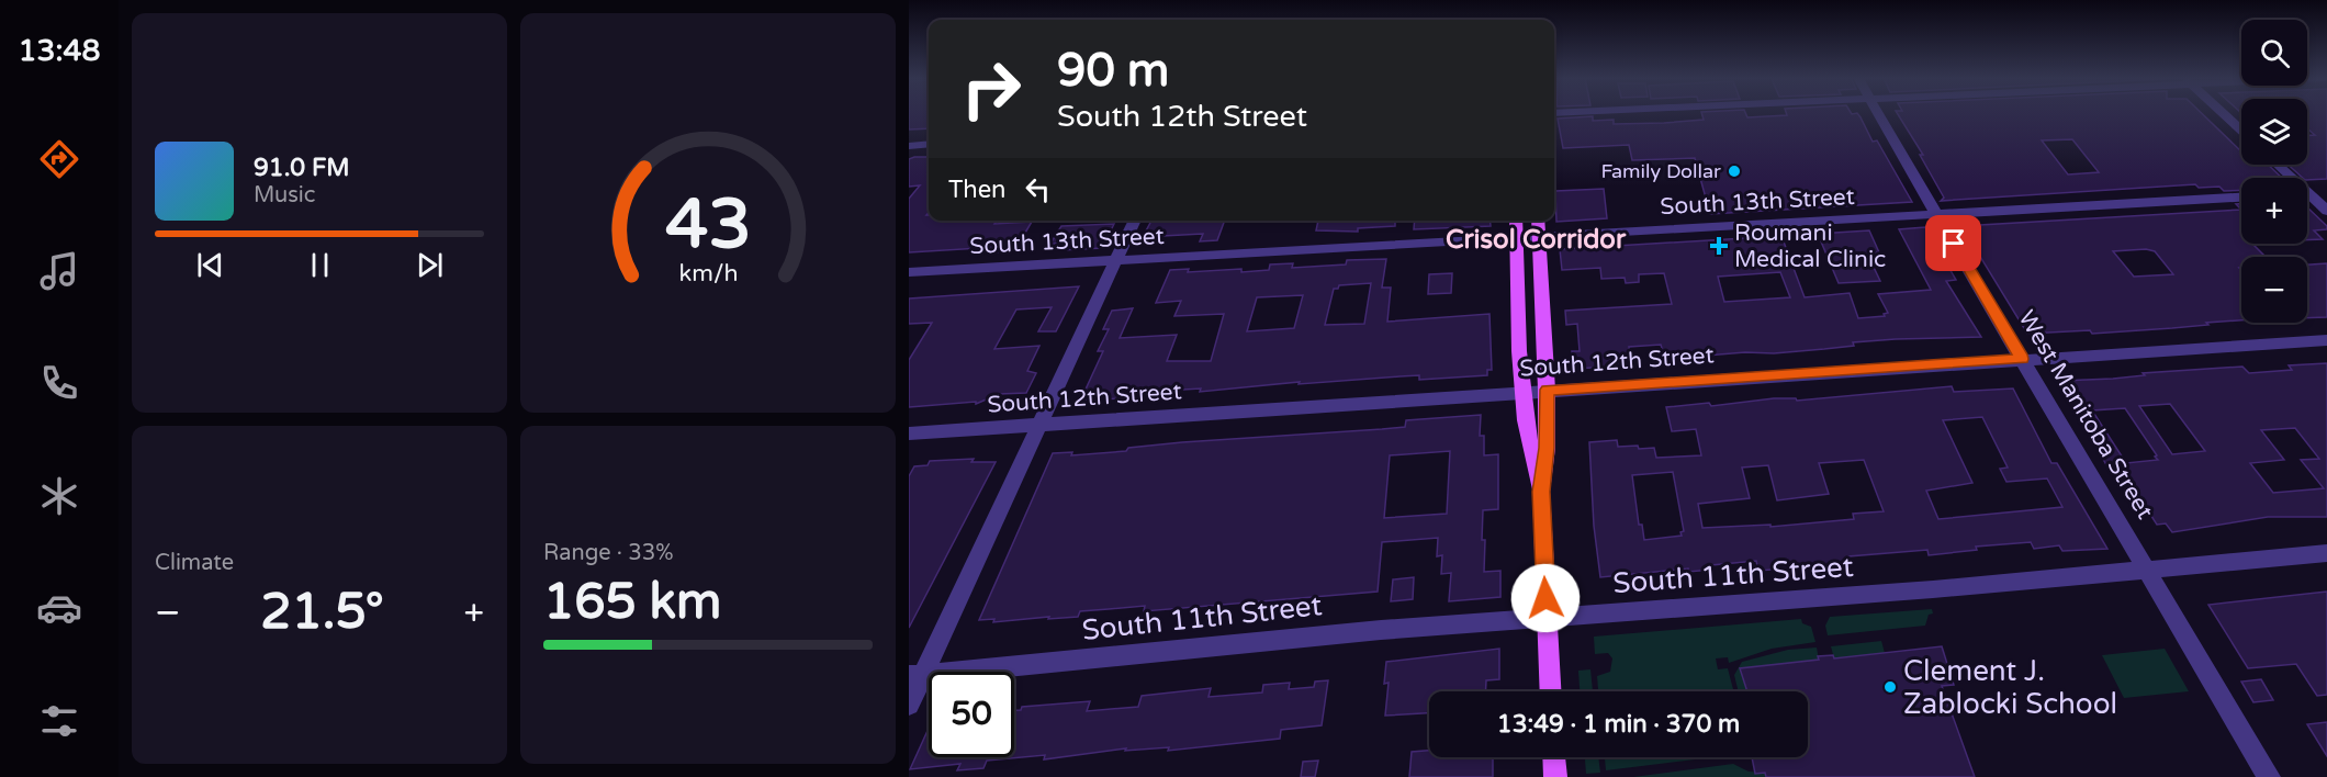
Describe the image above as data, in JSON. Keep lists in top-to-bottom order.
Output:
{
  "streets": {
    "street": [
      "South 13th Street",
      "South 12th Street",
      "West Manitoba Street",
      "South 11th Street"
    ]
  },
  "crossings": [
    ["South 13th Street", "West Manitoba Street"],
    ["South 12th Street", "West Manitoba Street"],
    ["West Manitoba Street", "South 11th Street"]
  ],
  "districts": ["Crisol Corridor"],
  "places": {
    "other": ["Family Dollar", "Clement J. Zablocki School"],
    "health": ["Roumani Medical Clinic"]
  },
  "page": {
    "tabs": "13:48",
    "map_buttons": ["+", "−"],
    "turn": ["90 m", "South 12th Street"],
    "song": ["91.0 FM", "Music"],
    "then": "Then",
    "tile": [
      "Climate",
      ["Range · 33%", "165 km"]
    ],
    "heat": ["−", "21.5°", "+"],
    "limit": "50",
    "trip": "13:49 · 1 min · 370 m",
    "gauge": ["43", "km/h"]
  }
}
